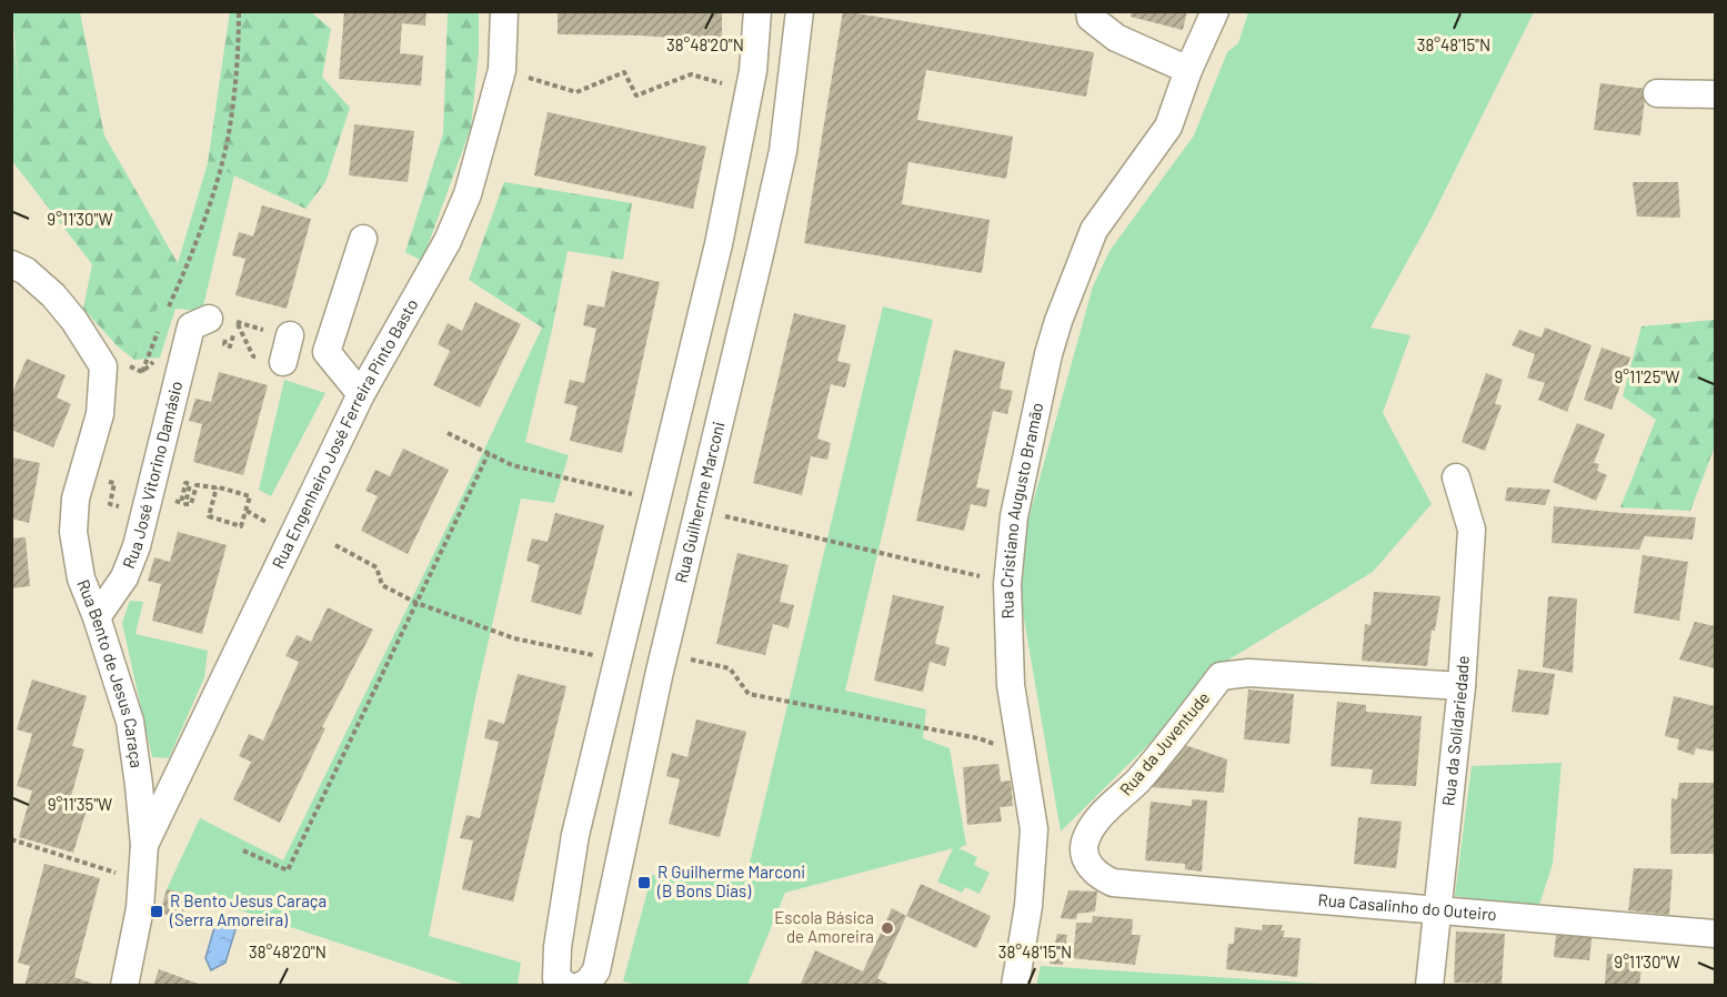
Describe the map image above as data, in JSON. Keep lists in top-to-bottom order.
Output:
{
  "streets": {
    "street": [
      "Rua Engenheiro José Ferreira Pinto Basto",
      "Rua José Vitorino Damásio",
      "Rua Guilherme Marconi",
      "Rua Cristiano Augusto Bramão",
      "Rua Bento de Jesus Caraça",
      "Rua da Solidariedade",
      "Rua da Juventude",
      "Rua Casalinho do Outeiro"
    ]
  },
  "crossings": [
    ["Rua Engenheiro José Ferreira Pinto Basto", "Rua Bento de Jesus Caraça"],
    ["Rua José Vitorino Damásio", "Rua Bento de Jesus Caraça"],
    ["Rua da Solidariedade", "Rua da Juventude"],
    ["Rua da Solidariedade", "Rua Casalinho do Outeiro"],
    ["Rua da Juventude", "Rua Casalinho do Outeiro"]
  ],
  "places": {
    "transit": ["R Guilherme Marconi (B Bons Dias)", "R Bento Jesus Caraça (Serra Amoreira)"],
    "other": ["Escola Básica de Amoreira"]
  },
  "coordinates": [
    "38°48'20\"N",
    "38°48'15\"N",
    "9°11'30\"W",
    "9°11'25\"W",
    "9°11'35\"W"
  ]
}
